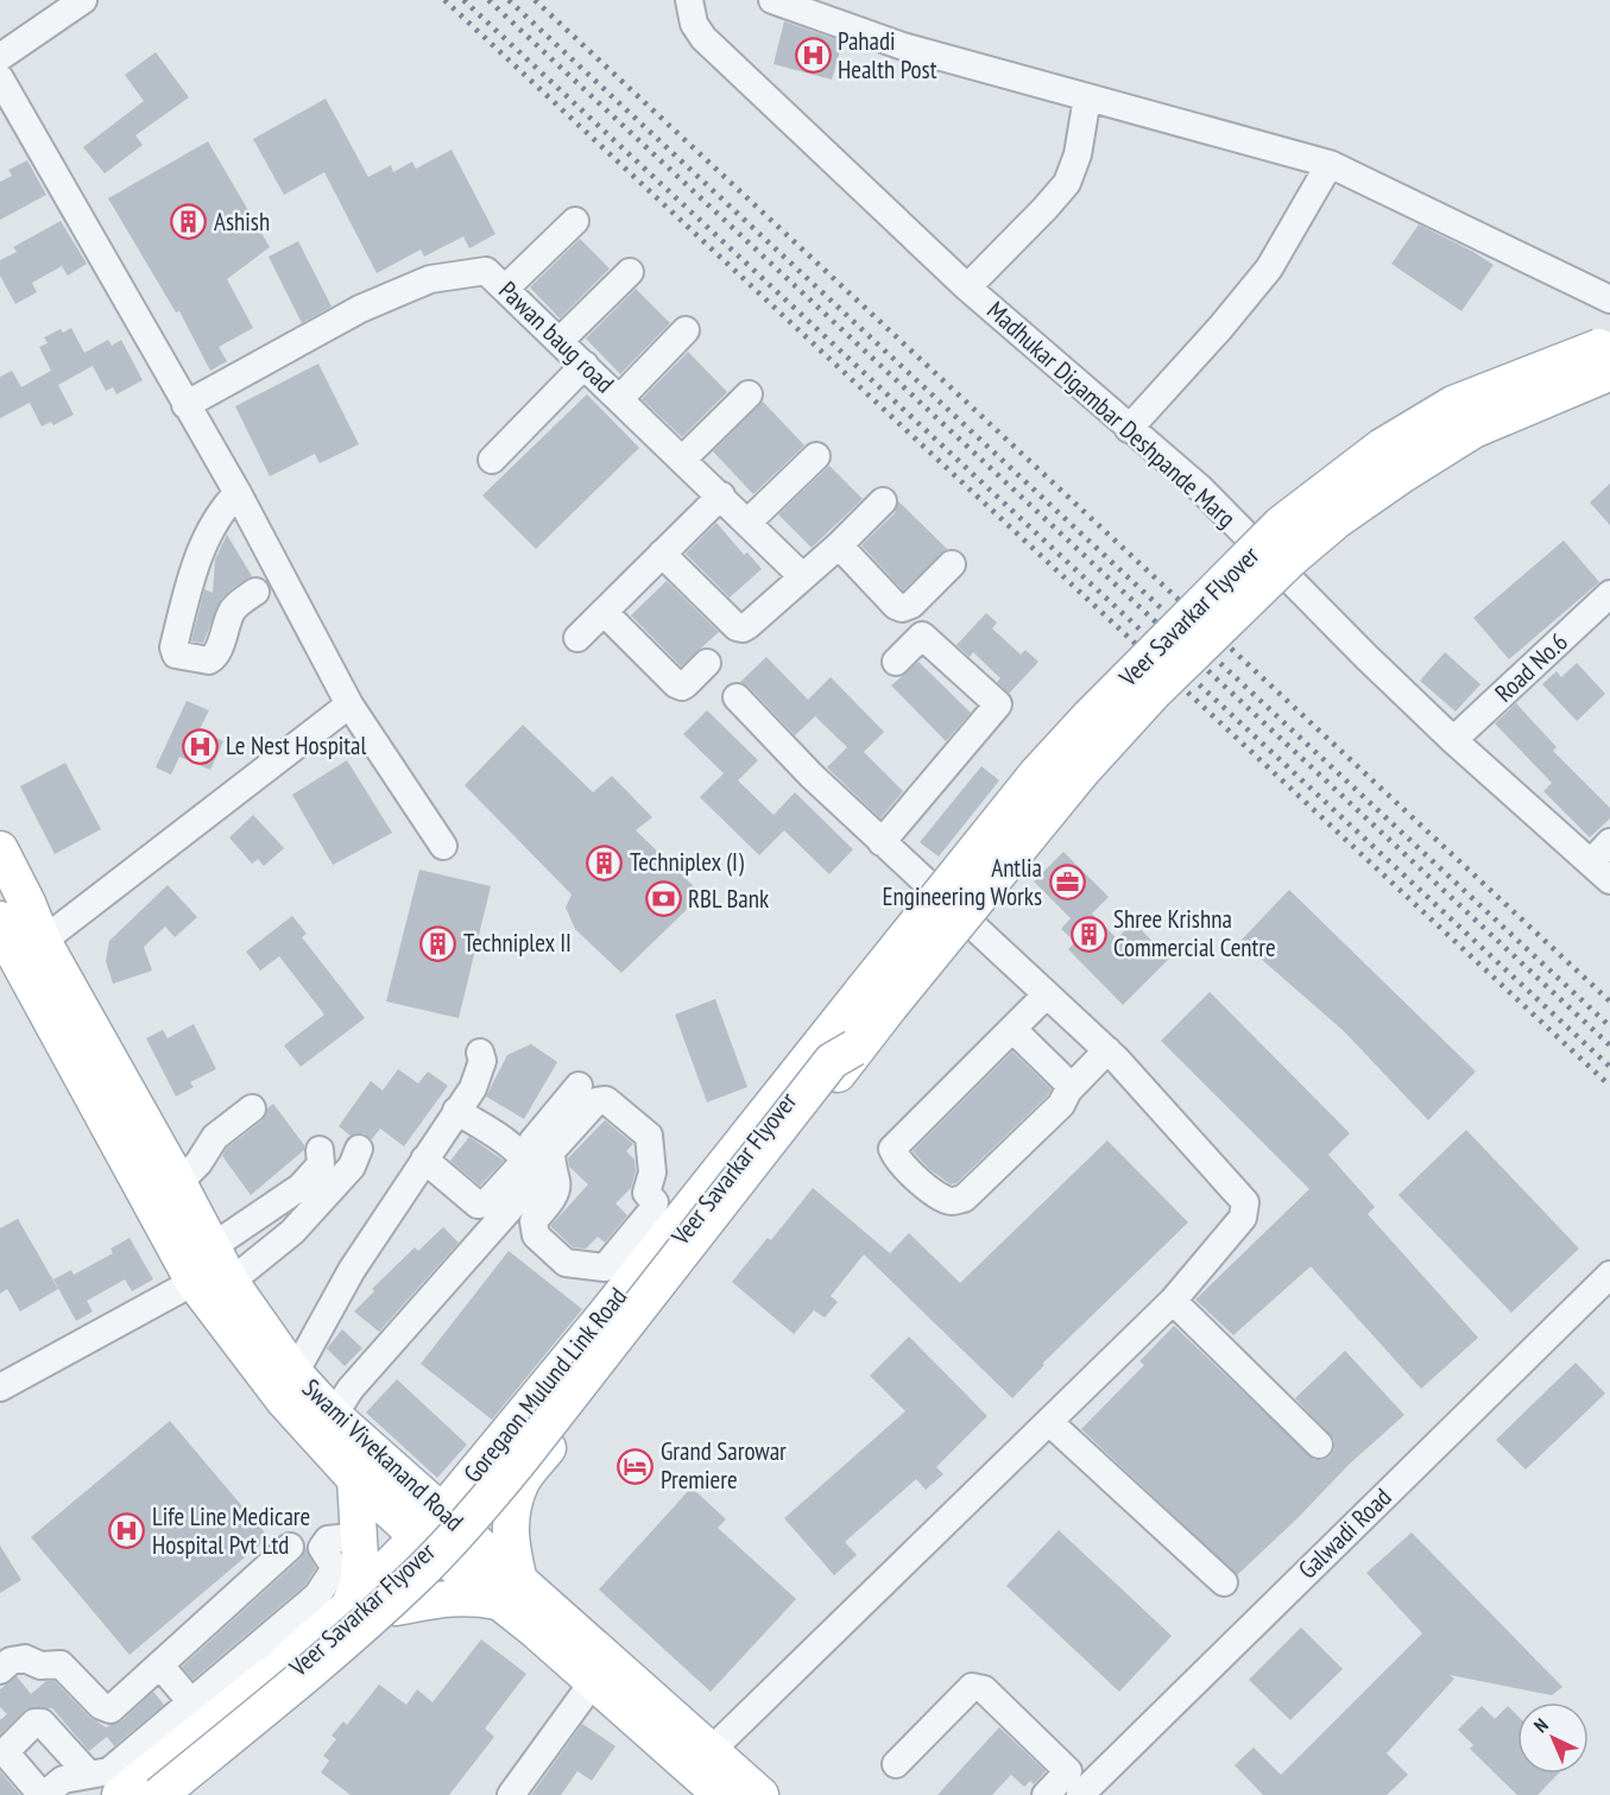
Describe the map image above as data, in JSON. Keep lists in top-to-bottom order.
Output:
{
  "streets": {
    "main road": ["Veer Savarkar Flyover", "Goregaon Mulund Link Road", "Swami Vivekanand Road"],
    "street": [
      "Pawan baug road",
      "Madhukar Digambar Deshpande Marg",
      "Road No.6",
      "Galwadi Road"
    ]
  },
  "crossings": [
    ["Madhukar Digambar Deshpande Marg", "Road No.6"],
    ["Veer Savarkar Flyover", "Goregaon Mulund Link Road"],
    ["Goregaon Mulund Link Road", "Swami Vivekanand Road"]
  ],
  "places": {
    "hospital": ["Pahadi Health Post", "Le Nest Hospital", "Life Line Medicare Hospital Pvt Ltd"],
    "building": [
      "Ashish",
      "Techniplex (I)",
      "Shree Krishna Commercial Centre",
      "Techniplex II"
    ],
    "office": ["Antlia Engineering Works"],
    "bank": ["RBL Bank"],
    "hotel": ["Grand Sarowar Premiere"]
  },
  "north": "top left"
}
